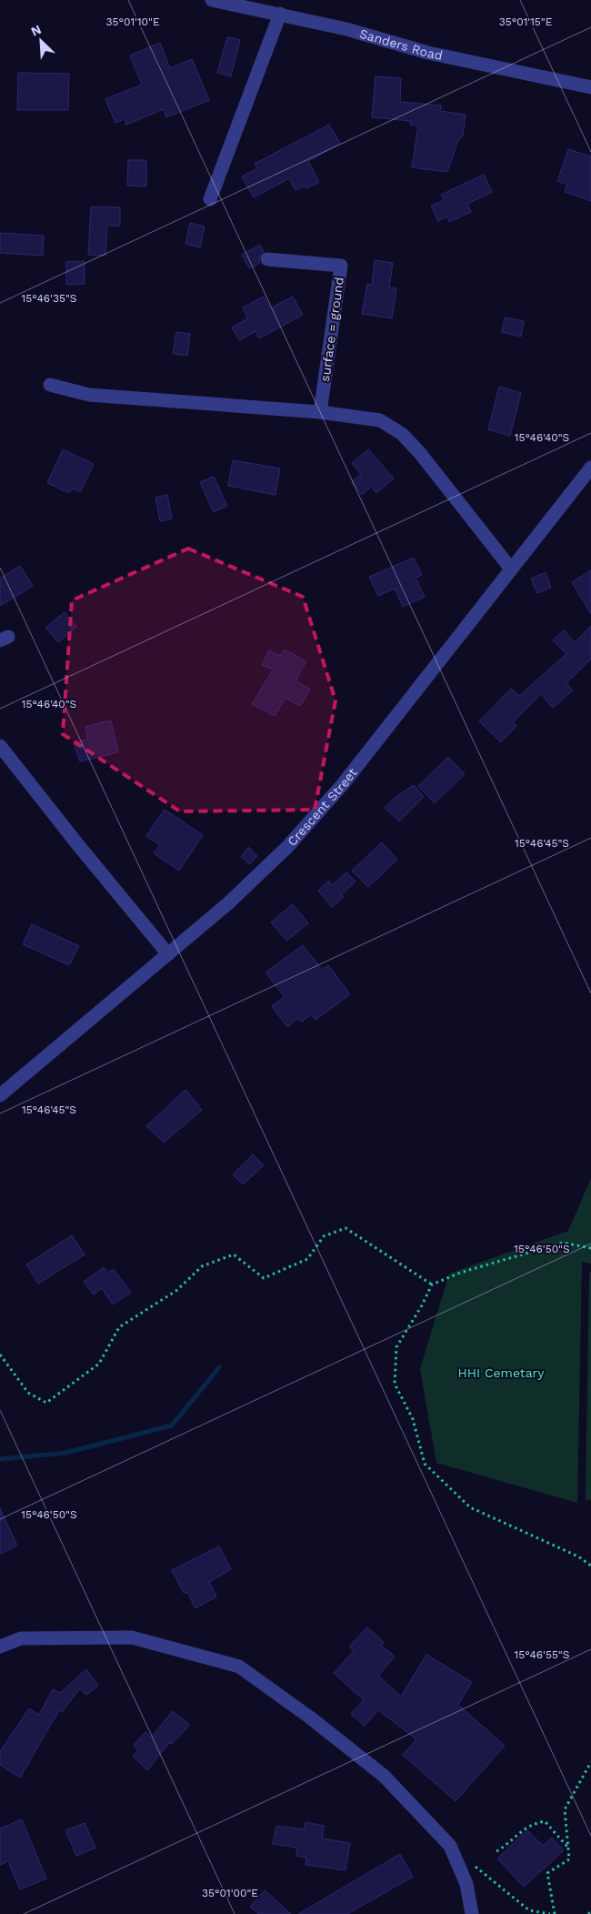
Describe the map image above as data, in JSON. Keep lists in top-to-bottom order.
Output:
{
  "streets": {
    "street": ["Sanders Road", "surface = ground", "Crescent Street"]
  },
  "parks": ["HHI Cemetary"],
  "north": "top left",
  "coordinates": [
    "35°01'10\"E",
    "35°01'15\"E",
    "15°46'35\"S",
    "15°46'40\"S",
    "15°46'45\"S",
    "15°46'50\"S",
    "15°46'55\"S",
    "35°01'00\"E"
  ]
}
